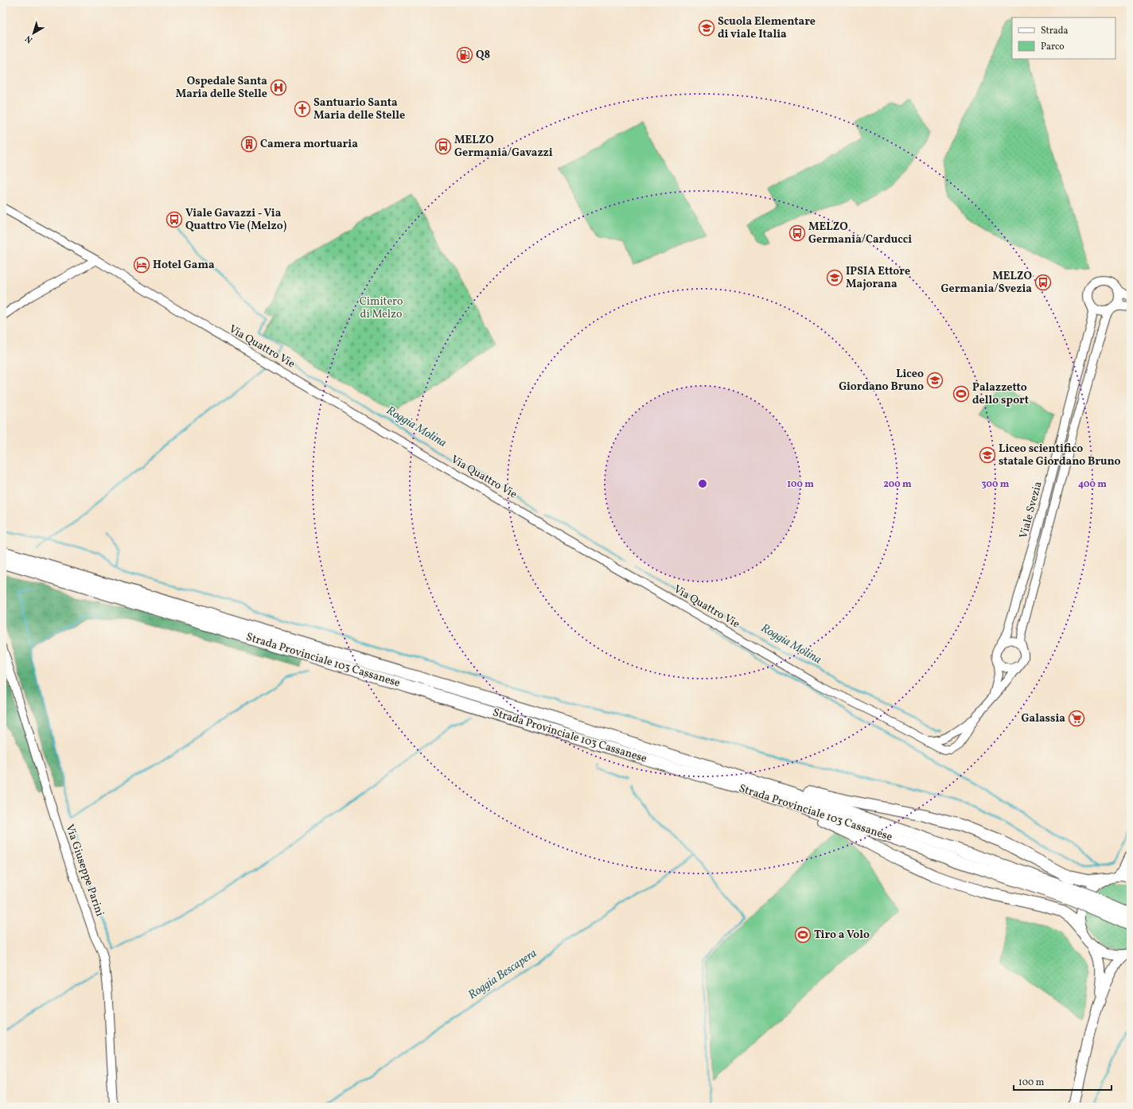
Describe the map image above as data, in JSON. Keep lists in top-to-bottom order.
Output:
{
  "streets": {
    "highway": ["Strada Provinciale 103 Cassanese"],
    "street": ["Via Quattro Vie", "Viale Svezia", "Via Giuseppe Parini"]
  },
  "crossings": [
    ["Via Quattro Vie", "Viale Svezia"]
  ],
  "water": ["Roggia Molina", "Roggia Bescapera"],
  "parks": ["Cimitero di Melzo"],
  "places": {
    "school or university": [
      "Scuola Elementare di viale Italia",
      "IPSIA Ettore Majorana",
      "Liceo Giordano Bruno",
      "Liceo scientifico statale Giordano Bruno"
    ],
    "fuel station": ["Q8"],
    "hospital": ["Ospedale Santa Maria delle Stelle"],
    "church": ["Santuario Santa Maria delle Stelle"],
    "building": ["Camera mortuaria"],
    "bus stop": [
      "MELZO Germania/Gavazzi",
      "Viale Gavazzi - Via Quattro Vie (Melzo)",
      "MELZO Germania/Carducci",
      "MELZO Germania/Svezia"
    ],
    "hotel": ["Hotel Gama"],
    "sports": ["Palazzetto dello sport", "Tiro a Volo"],
    "supermarket": ["Galassia"]
  },
  "legend": ["Strada", "Parco"],
  "scale_bar": "100 m",
  "north": "bottom left",
  "rings": [
    "100 m",
    "200 m",
    "300 m",
    "400 m"
  ]
}
